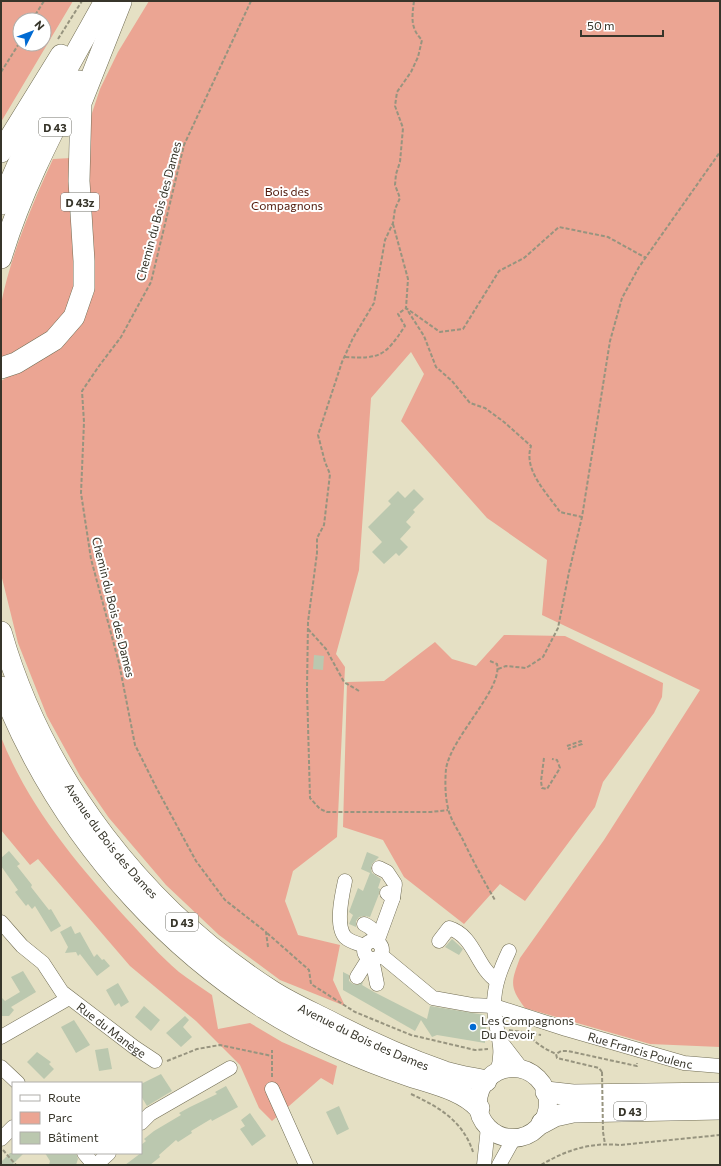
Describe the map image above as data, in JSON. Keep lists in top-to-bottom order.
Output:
{
  "streets": {
    "highway": ["D 43", "D 43z", "Avenue du Bois des Dames"],
    "street": ["Rue du Manège", "Rue Francis Poulenc"],
    "path": ["Chemin du Bois des Dames"]
  },
  "crossings": [
    ["D 43", "D 43z"],
    ["D 43", "Avenue du Bois des Dames"]
  ],
  "parks": ["Bois des Compagnons"],
  "places": ["Les Compagnons Du Devoir"],
  "legend": ["Route", "Parc", "Bâtiment"],
  "scale_bar": "50 m",
  "north": "top right"
}
